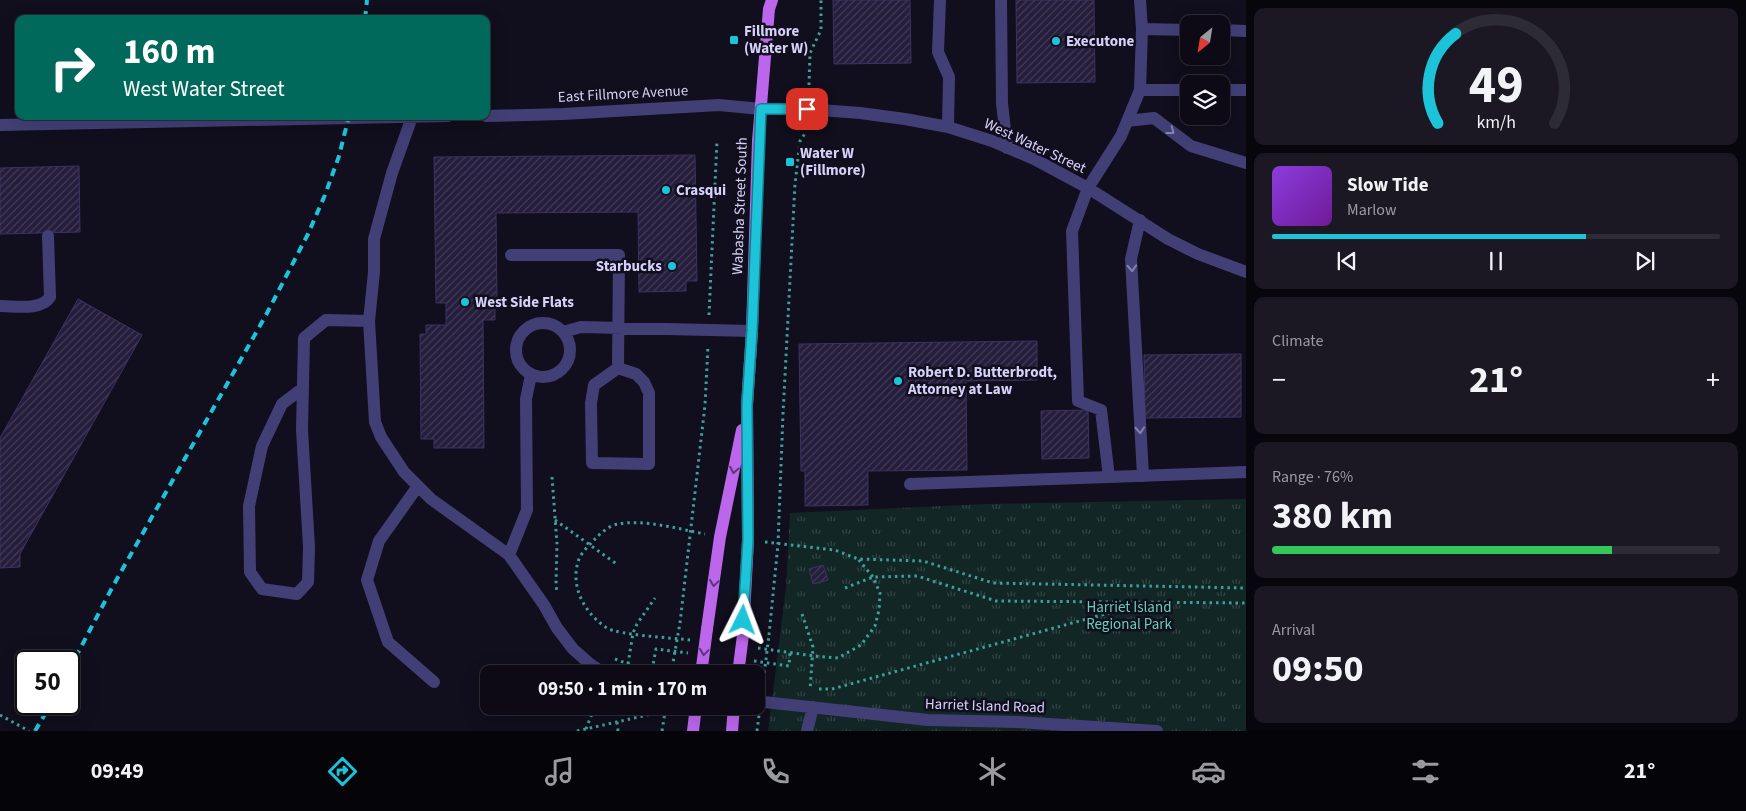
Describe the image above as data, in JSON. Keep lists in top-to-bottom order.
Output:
{
  "streets": {
    "main road": ["Wabasha Street South"],
    "street": ["East Fillmore Avenue", "West Water Street", "Harriet Island Road"]
  },
  "crossings": [
    ["East Fillmore Avenue", "West Water Street"],
    ["East Fillmore Avenue", "Wabasha Street South"],
    ["West Water Street", "Wabasha Street South"]
  ],
  "parks": ["Harriet Island Regional Park"],
  "places": {
    "transit": ["Fillmore (Water W)", "Water W (Fillmore)"],
    "other": [
      "Executone",
      "Crasqui",
      "Starbucks",
      "West Side Flats",
      "Robert D. Butterbrodt, Attorney at Law"
    ]
  },
  "north": "bottom left",
  "page": {
    "turn": ["160 m", "West Water Street"],
    "song": ["Slow Tide", "Marlow"],
    "tile": [
      "Climate",
      ["Range · 76%", "380 km"],
      ["Arrival", "09:50"]
    ],
    "heat": ["−", "21°", "+"],
    "limit": "50",
    "trip": "09:50 · 1 min · 170 m",
    "tabs": ["09:49", "21°"],
    "gauge": ["49", "km/h"]
  }
}
